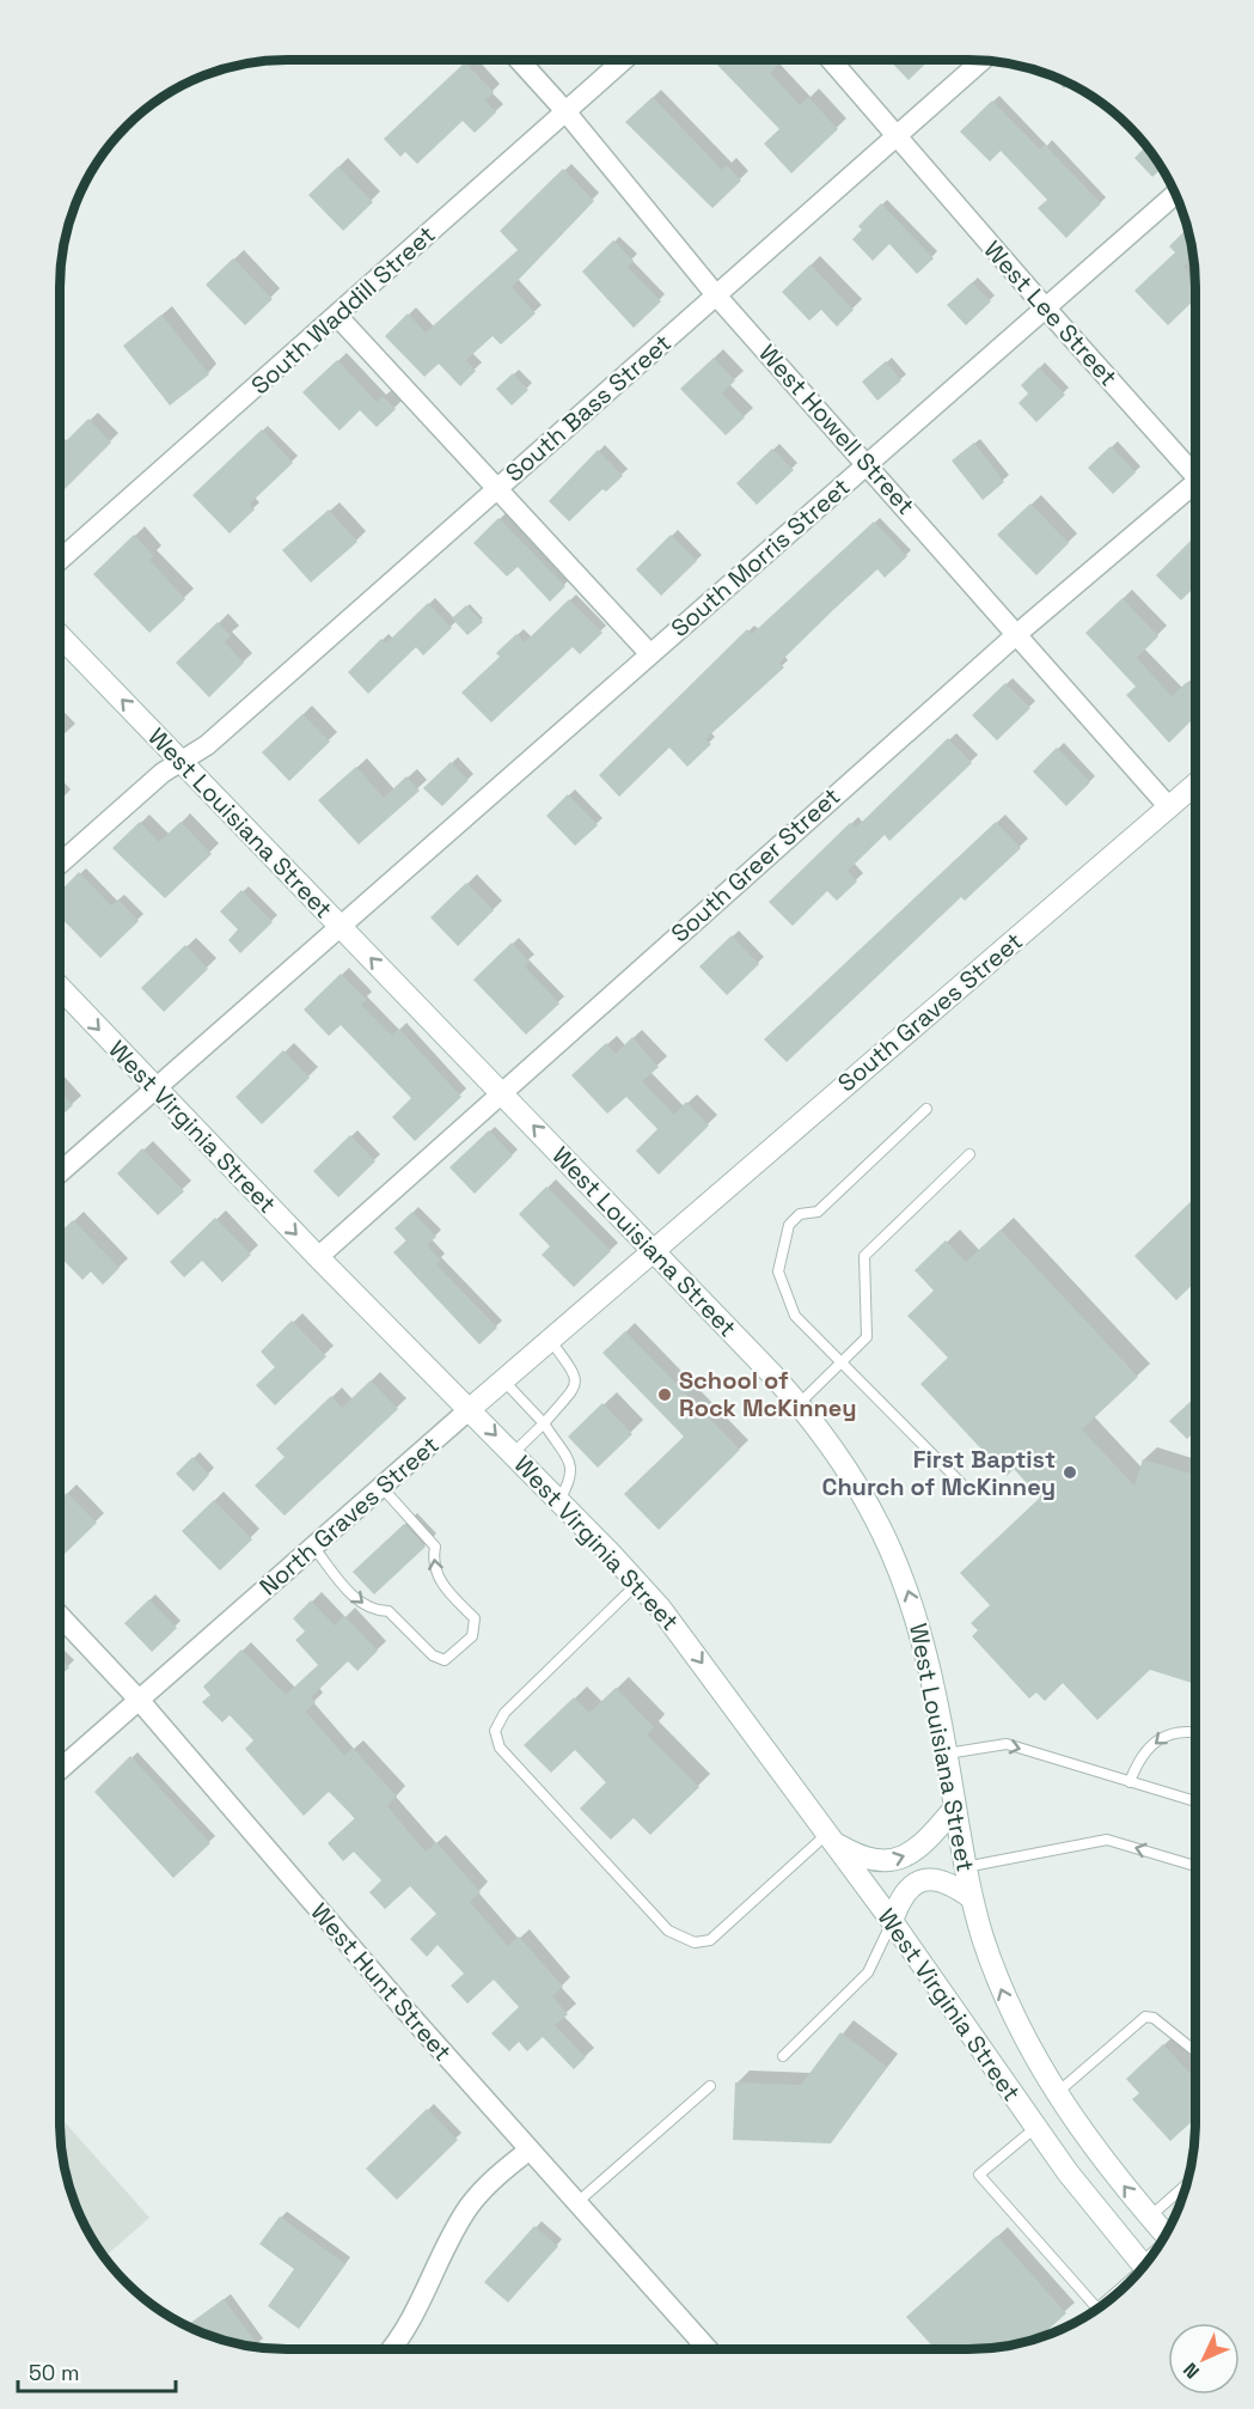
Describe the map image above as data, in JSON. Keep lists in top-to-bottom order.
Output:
{
  "streets": {
    "main road": [
      "West Louisiana Street",
      "South Graves Street",
      "West Virginia Street",
      "North Graves Street"
    ],
    "street": [
      "South Waddill Street",
      "West Lee Street",
      "South Bass Street",
      "West Howell Street",
      "South Morris Street",
      "South Greer Street",
      "West Hunt Street"
    ]
  },
  "crossings": [
    ["South Waddill Street", "West Howell Street"],
    ["West Lee Street", "South Bass Street"],
    ["West Lee Street", "South Morris Street"],
    ["South Bass Street", "West Howell Street"],
    ["South Bass Street", "West Louisiana Street"],
    ["West Howell Street", "South Morris Street"],
    ["West Howell Street", "South Greer Street"],
    ["West Howell Street", "South Graves Street"],
    ["South Morris Street", "West Louisiana Street"],
    ["South Morris Street", "West Virginia Street"],
    ["West Louisiana Street", "South Greer Street"],
    ["West Louisiana Street", "South Graves Street"],
    ["West Louisiana Street", "North Graves Street"],
    ["South Greer Street", "West Virginia Street"],
    ["South Graves Street", "North Graves Street"],
    ["West Virginia Street", "North Graves Street"],
    ["North Graves Street", "West Hunt Street"]
  ],
  "one_way": ["West Louisiana Street", "West Virginia Street"],
  "places": ["School of Rock McKinney", "First Baptist Church of McKinney"],
  "scale_bar": "50 m",
  "north": "bottom left"
}
